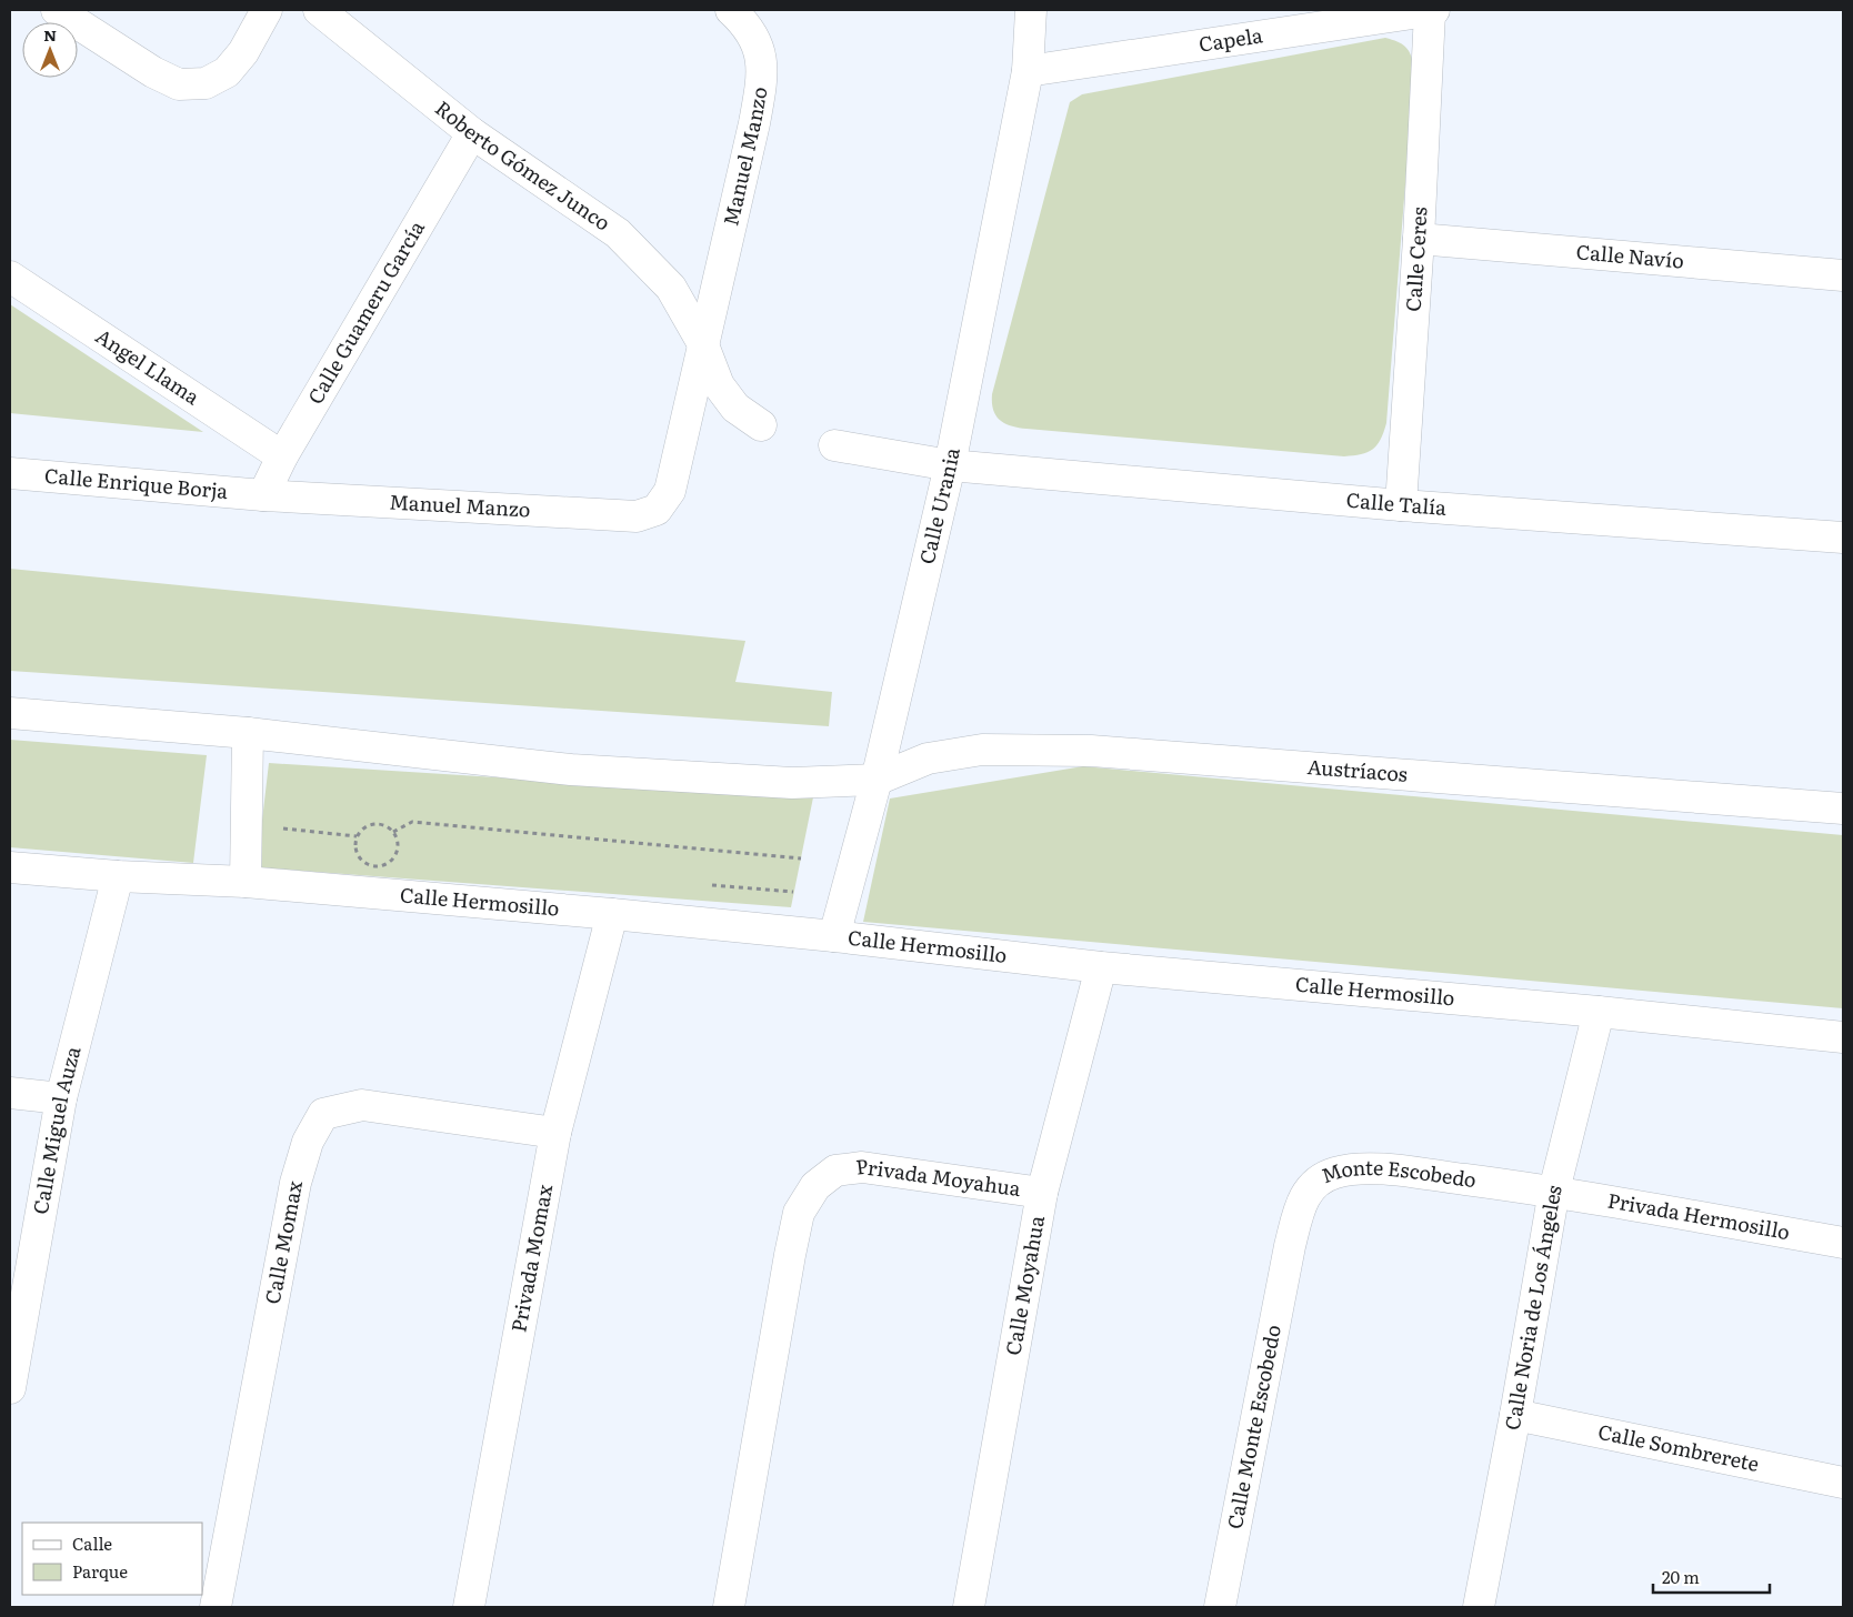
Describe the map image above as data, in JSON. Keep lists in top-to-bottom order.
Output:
{
  "streets": {
    "street": [
      "Capela",
      "Manuel Manzo",
      "Roberto Gómez Junco",
      "Calle Navío",
      "Calle Ceres",
      "Calle Guameru García",
      "Angel Llama",
      "Calle Enrique Borja",
      "Calle Talía",
      "Calle Urania",
      "Austríacos",
      "Calle Hermosillo",
      "Calle Miguel Auza",
      "Privada Moyahua",
      "Monte Escobedo",
      "Privada Hermosillo",
      "Calle Momax",
      "Privada Momax",
      "Calle Moyahua",
      "Calle Noria de Los Ángeles",
      "Calle Monte Escobedo",
      "Calle Sombrerete"
    ]
  },
  "crossings": [
    ["Capela", "Calle Ceres"],
    ["Capela", "Calle Urania"],
    ["Manuel Manzo", "Roberto Gómez Junco"],
    ["Manuel Manzo", "Calle Guameru García"],
    ["Manuel Manzo", "Calle Enrique Borja"],
    ["Roberto Gómez Junco", "Calle Guameru García"],
    ["Calle Navío", "Calle Ceres"],
    ["Calle Ceres", "Calle Talía"],
    ["Calle Guameru García", "Angel Llama"],
    ["Calle Guameru García", "Calle Enrique Borja"],
    ["Calle Talía", "Calle Urania"],
    ["Calle Urania", "Austríacos"],
    ["Calle Urania", "Calle Hermosillo"],
    ["Calle Hermosillo", "Calle Miguel Auza"],
    ["Calle Hermosillo", "Privada Momax"],
    ["Calle Hermosillo", "Calle Moyahua"],
    ["Calle Hermosillo", "Calle Noria de Los Ángeles"],
    ["Privada Moyahua", "Calle Moyahua"],
    ["Monte Escobedo", "Privada Hermosillo"],
    ["Monte Escobedo", "Calle Noria de Los Ángeles"],
    ["Monte Escobedo", "Calle Monte Escobedo"],
    ["Privada Hermosillo", "Calle Noria de Los Ángeles"],
    ["Calle Momax", "Privada Momax"],
    ["Calle Noria de Los Ángeles", "Calle Sombrerete"]
  ],
  "legend": ["Calle", "Parque"],
  "scale_bar": "20 m",
  "north": "top"
}
